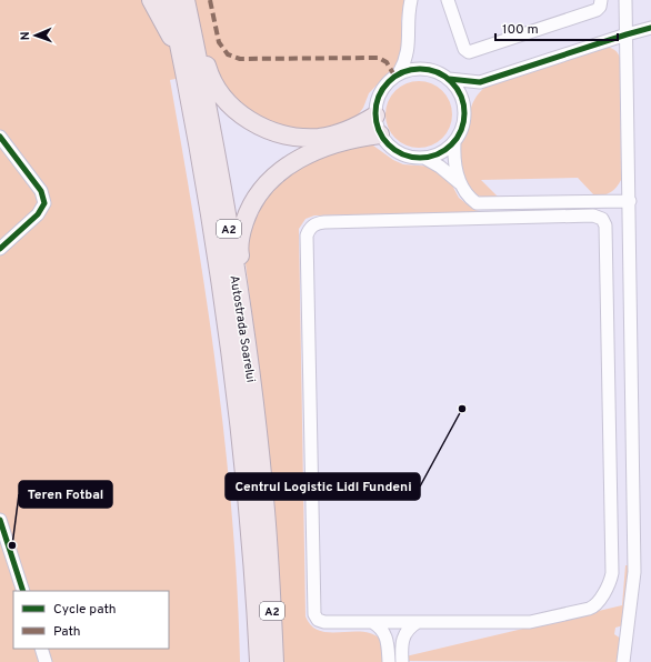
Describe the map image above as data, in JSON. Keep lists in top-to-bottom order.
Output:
{
  "streets": {
    "highway": ["A2", "Autostrada Soarelui"]
  },
  "places": ["Centrul Logistic Lidl Fundeni", "Teren Fotbal"],
  "legend": ["Cycle path", "Path"],
  "scale_bar": "100 m",
  "north": "left"
}
